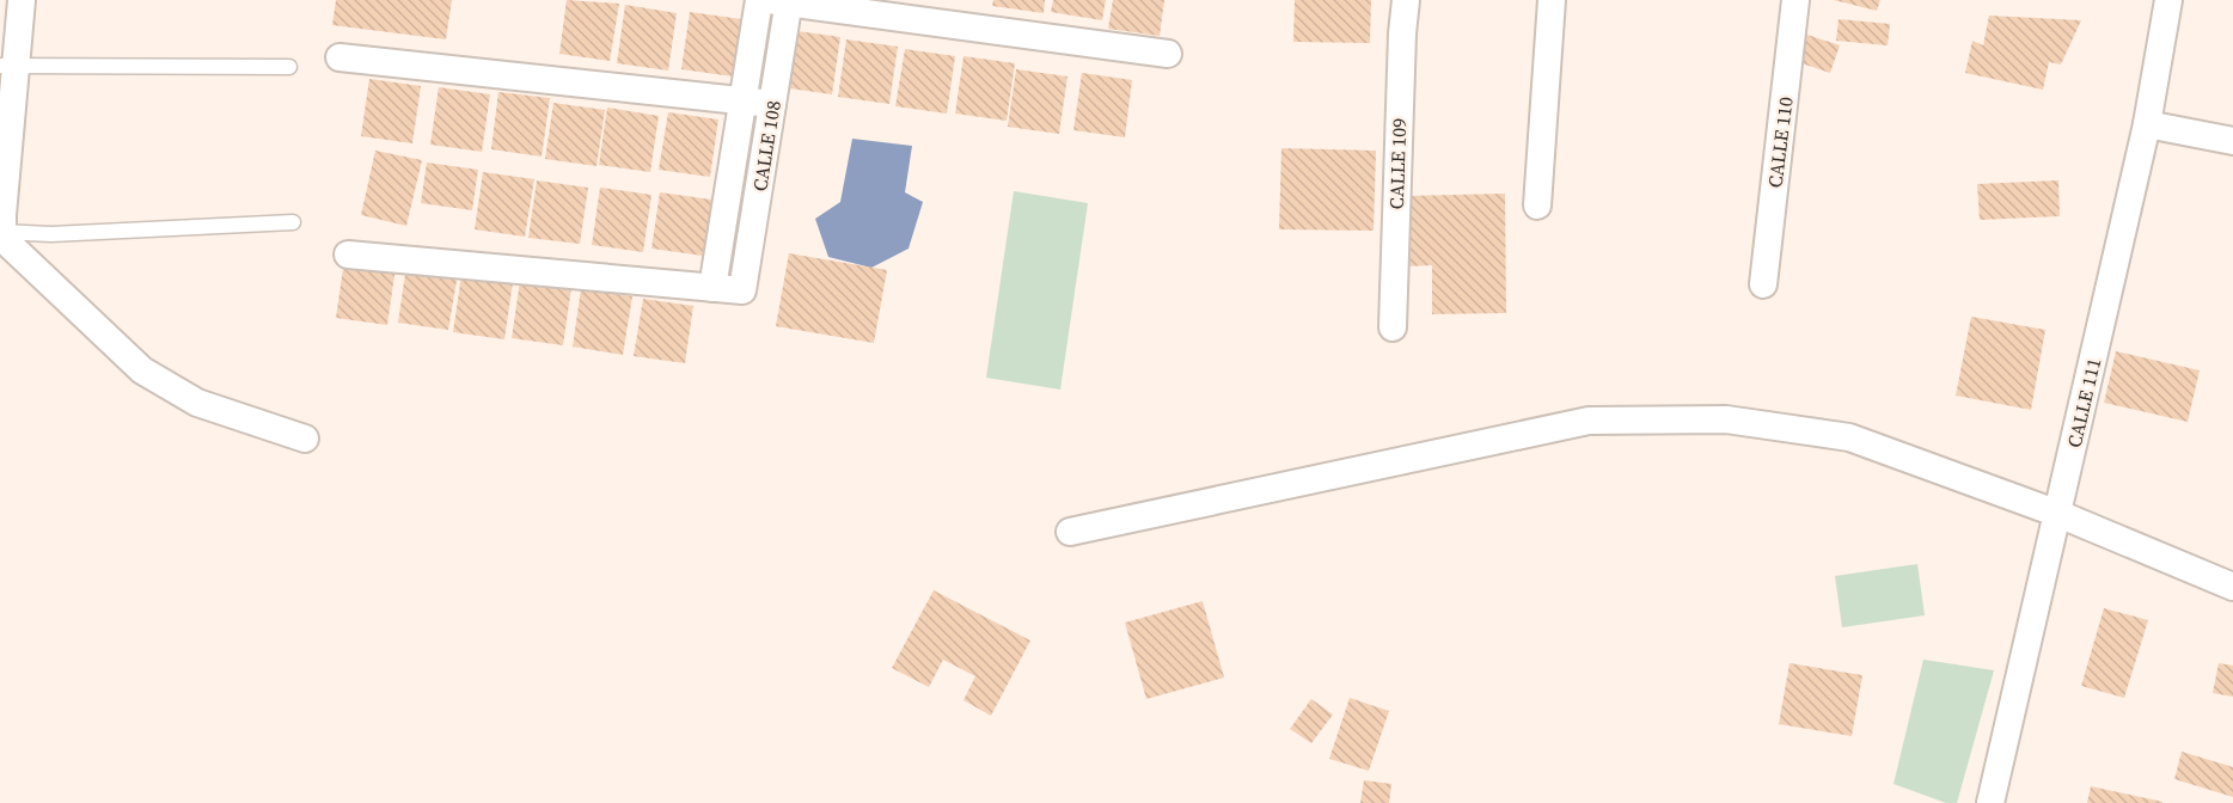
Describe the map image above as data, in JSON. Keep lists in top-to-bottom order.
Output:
{
  "streets": {
    "street": [
      "CALLE 110",
      "CALLE 108",
      "CALLE 109",
      "CALLE 111"
    ]
  }
}
